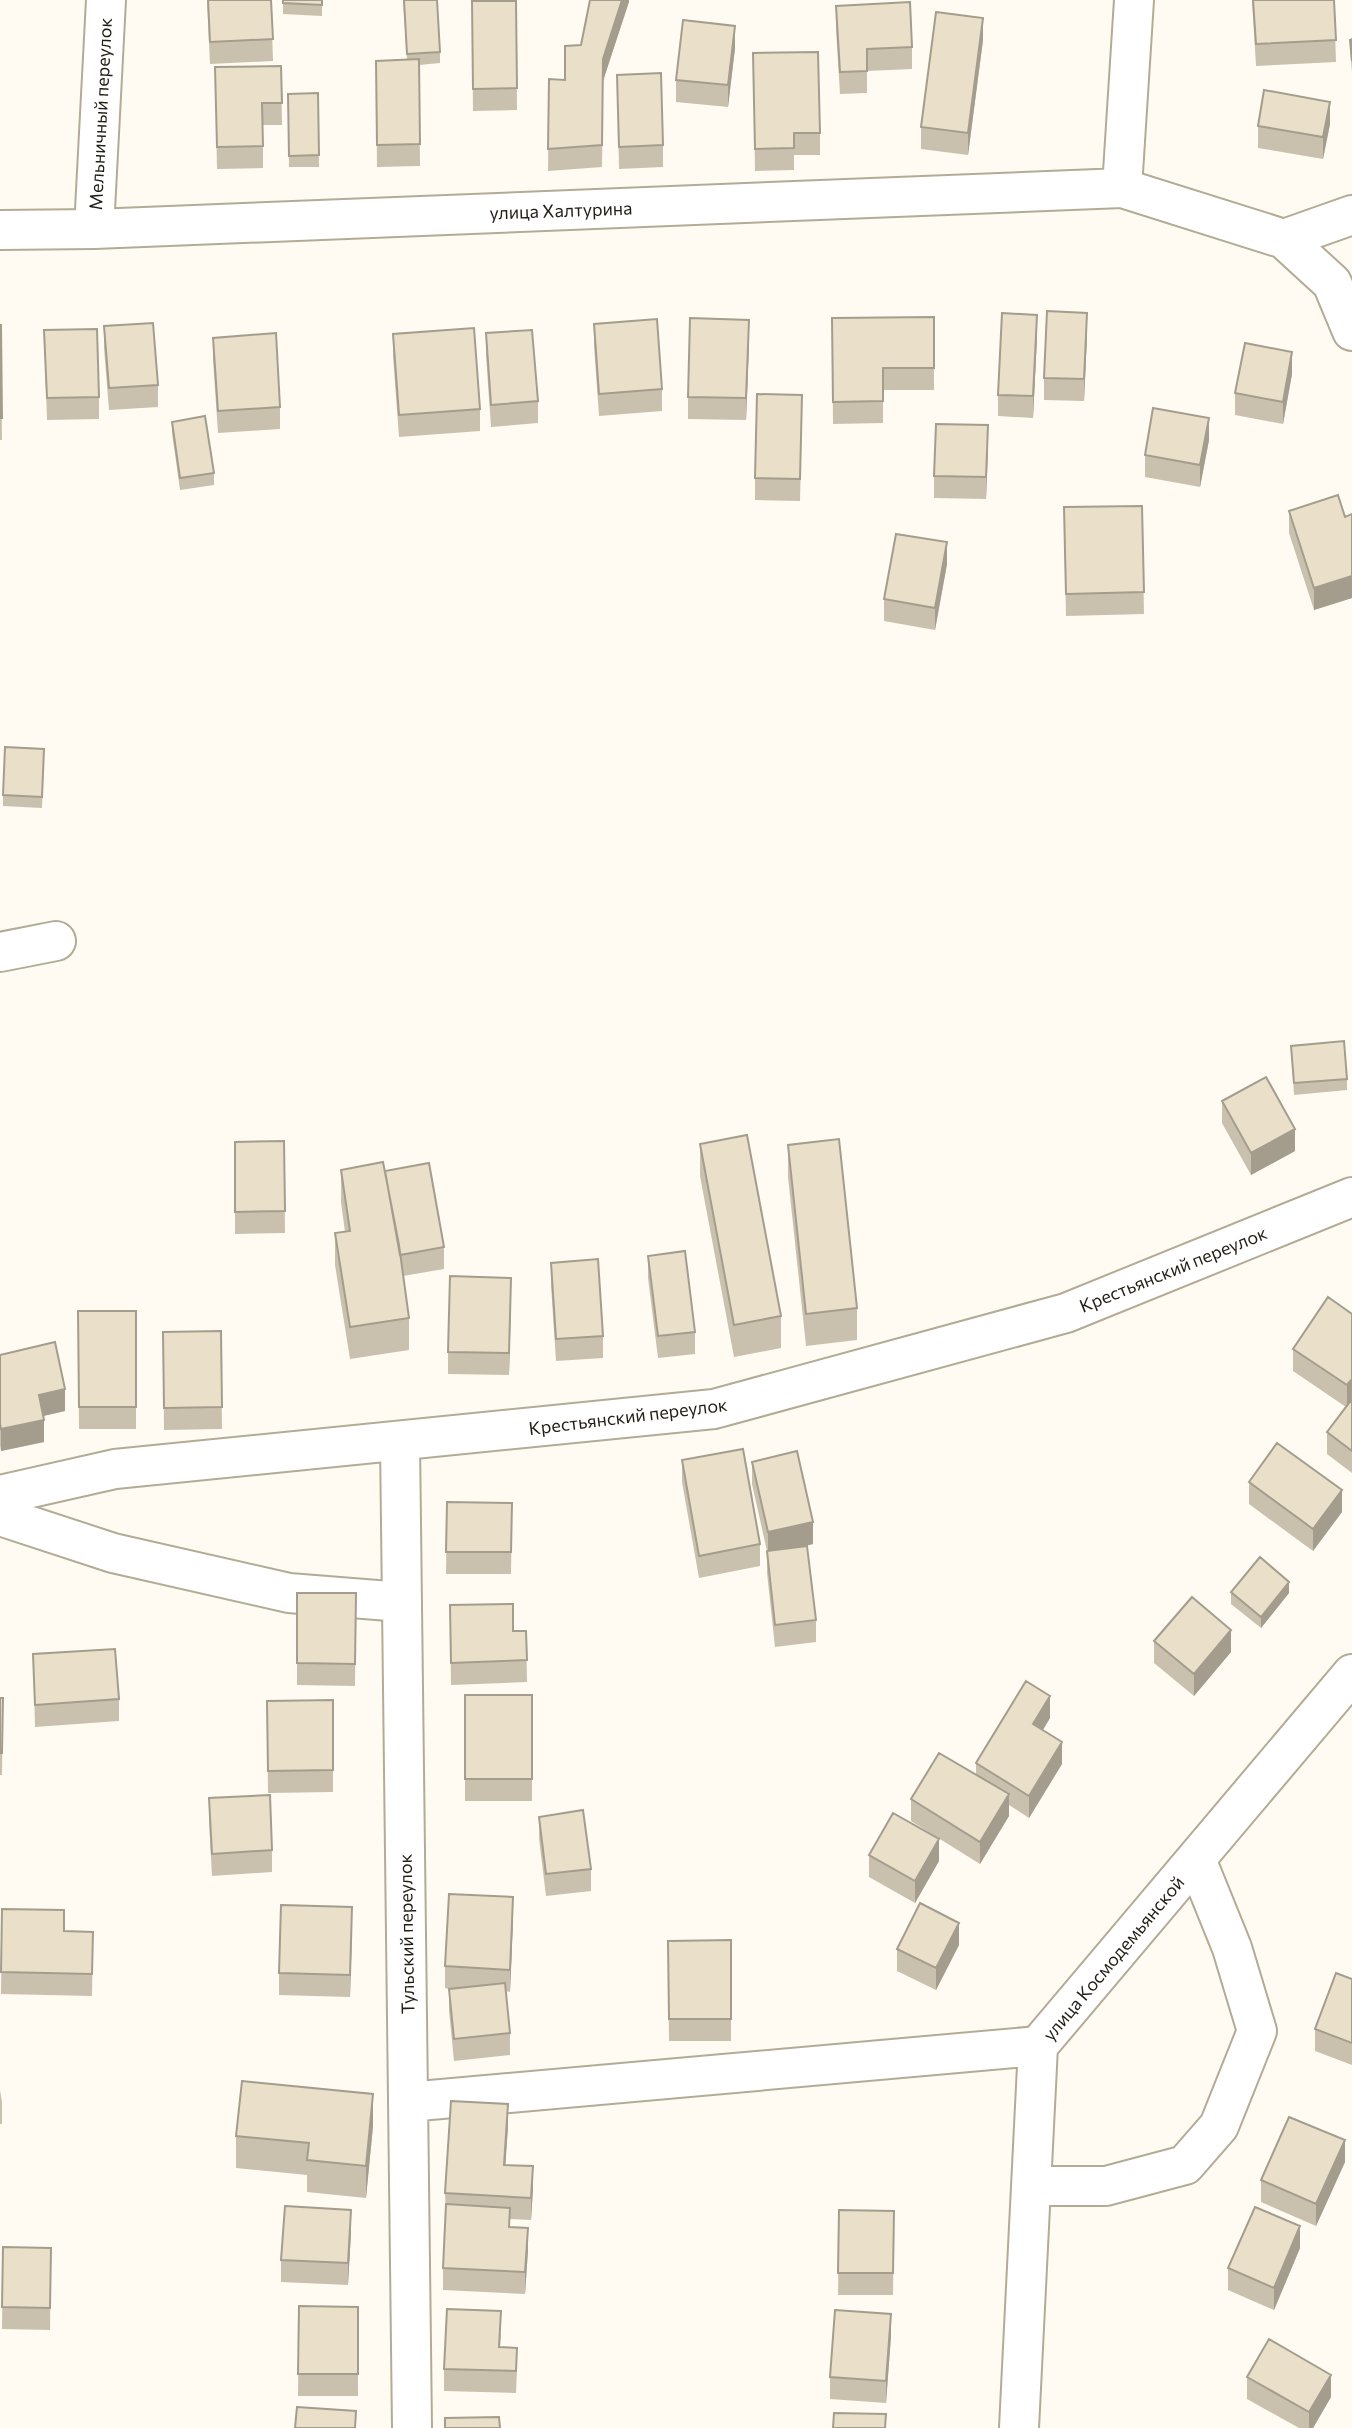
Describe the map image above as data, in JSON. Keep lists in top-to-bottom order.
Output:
{
  "streets": {
    "street": [
      "Мельничный переулок",
      "улица Халтурина",
      "Крестьянский переулок",
      "Тульский переулок",
      "улица Космодемьянской"
    ]
  },
  "crossings": [
    ["Мельничный переулок", "улица Халтурина"],
    ["Крестьянский переулок", "Тульский переулок"]
  ]
}
